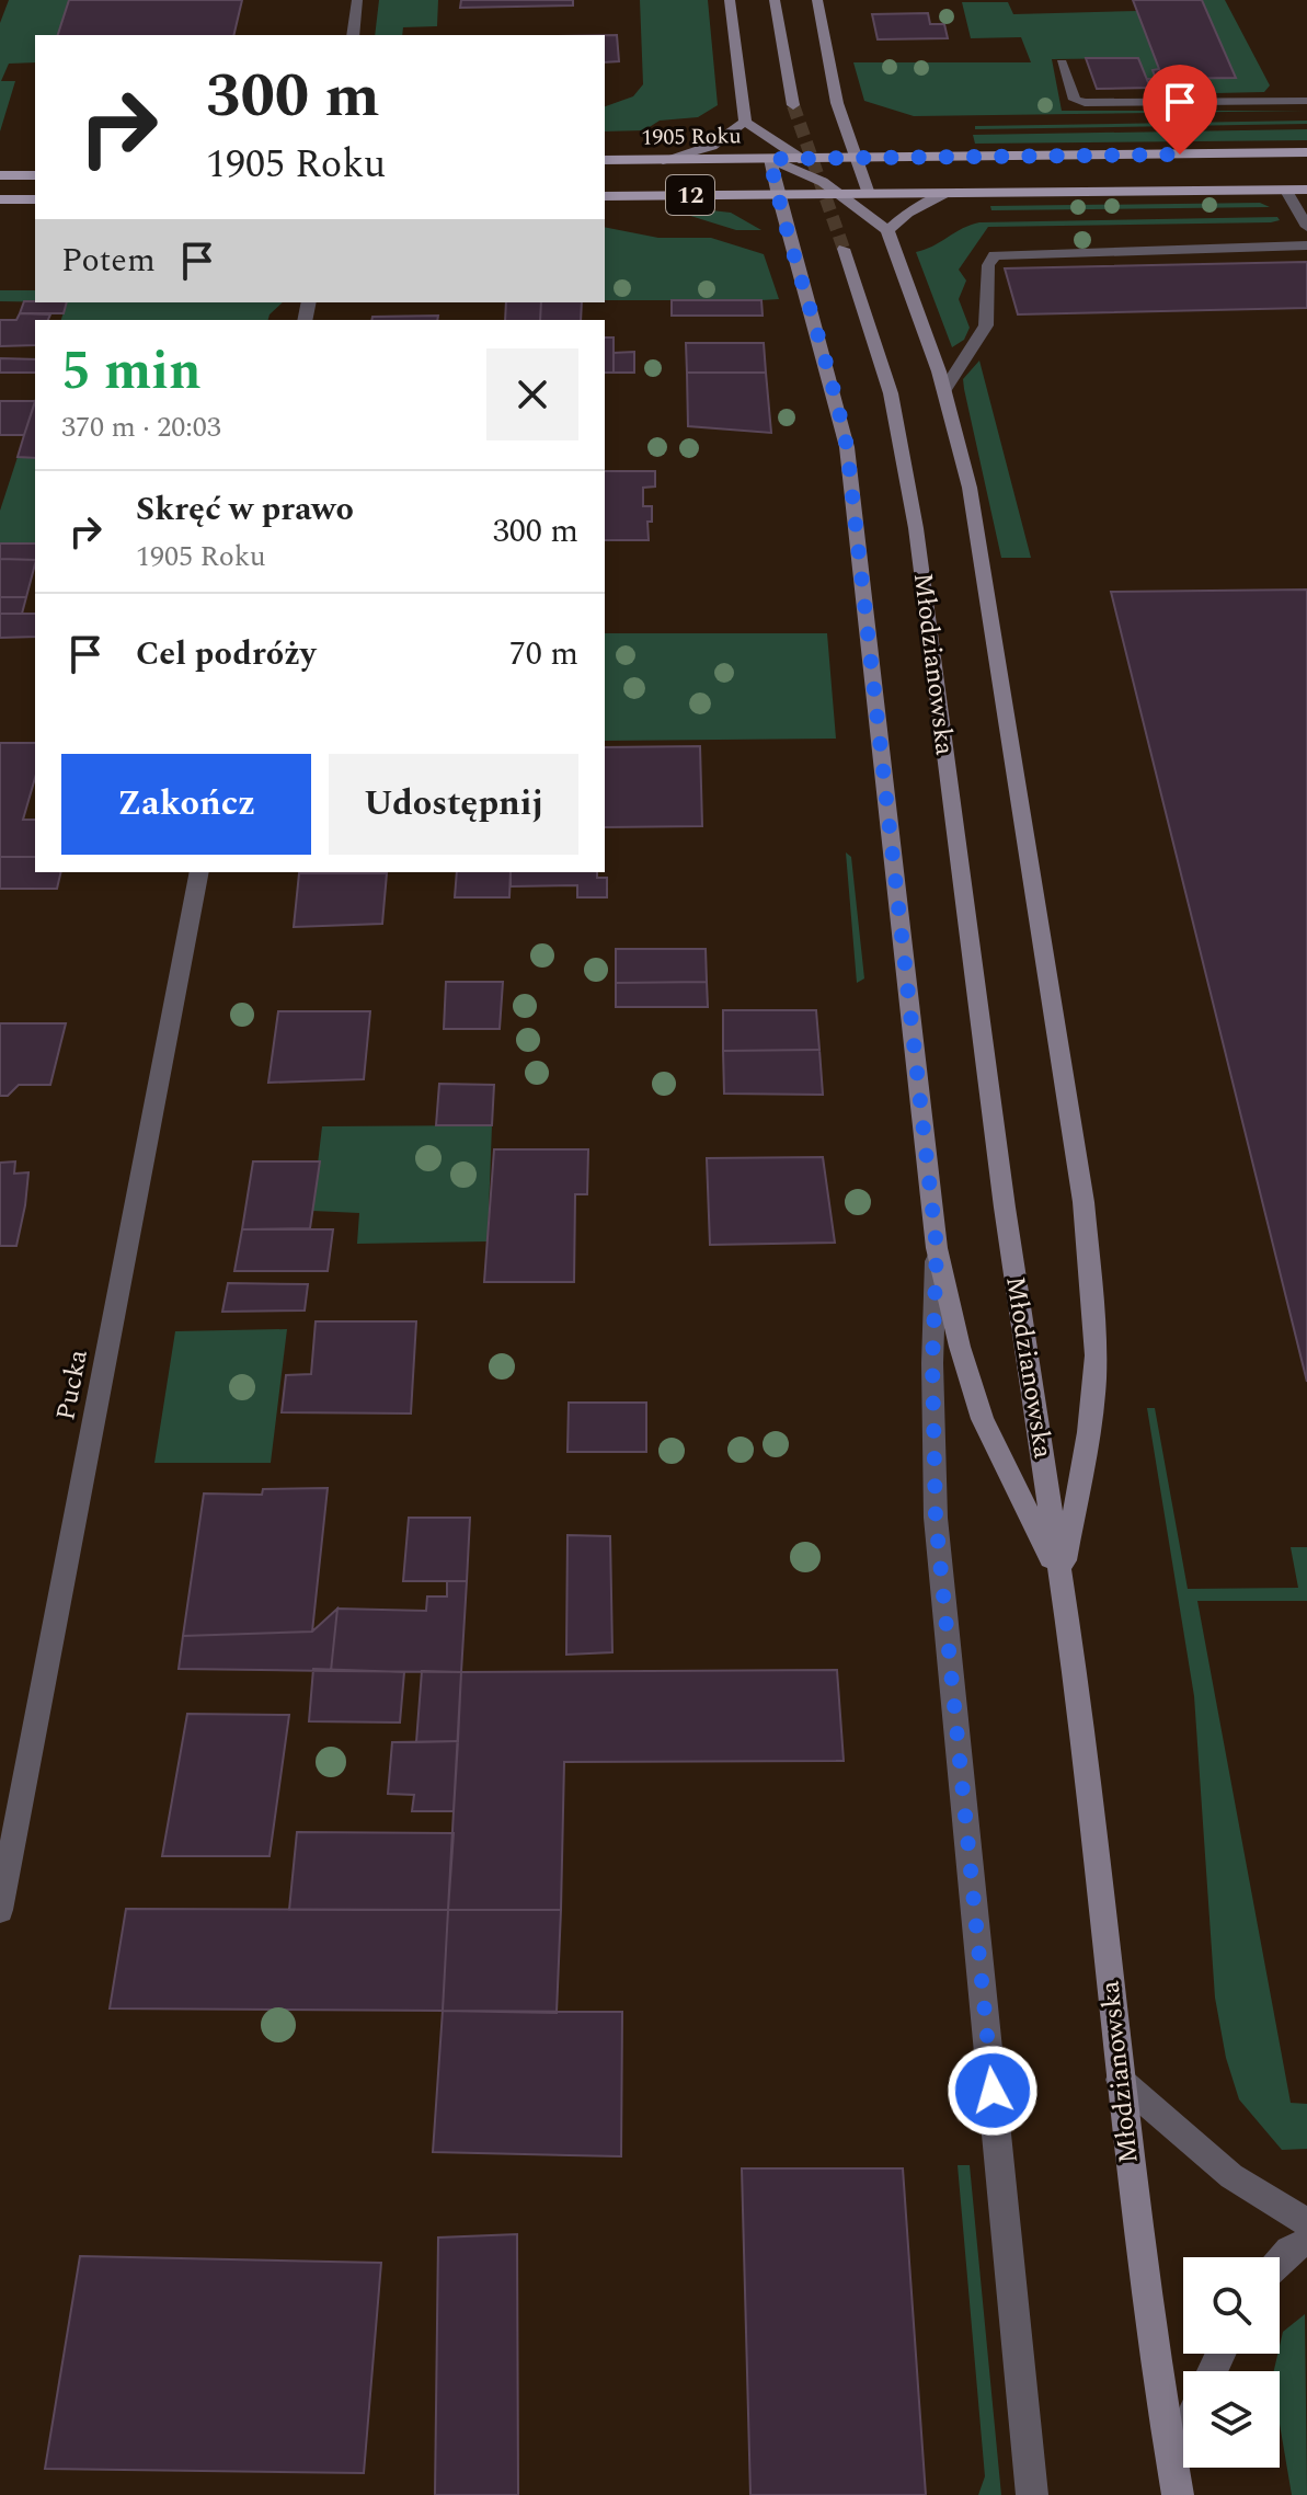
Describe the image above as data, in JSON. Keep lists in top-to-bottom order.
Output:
{
  "streets": {
    "main road": ["1905 Roku", "12", "Młodzianowska"],
    "street": ["Pucka"]
  },
  "page": {
    "turn": ["300 m", "1905 Roku"],
    "then": "Potem",
    "heading": ["5 min", "370 m · 20:03"],
    "list": [
      {
        "name": "Skręć w prawo",
        "note": "1905 Roku",
        "value": "300 m"
      },
      {
        "name": "Cel podróży",
        "value": "70 m"
      }
    ],
    "buttons": ["Zakończ", "Udostępnij"]
  }
}
